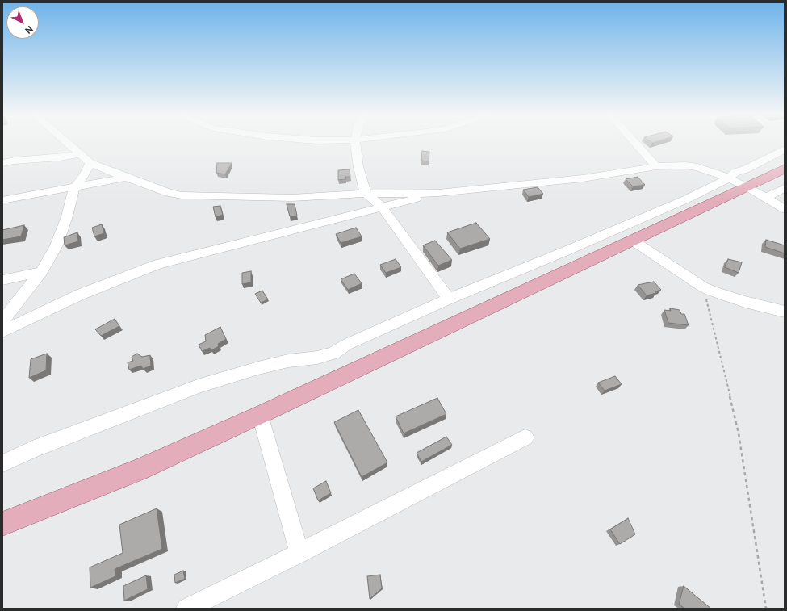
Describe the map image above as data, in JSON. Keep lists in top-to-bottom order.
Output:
{
  "north": "bottom right"
}
